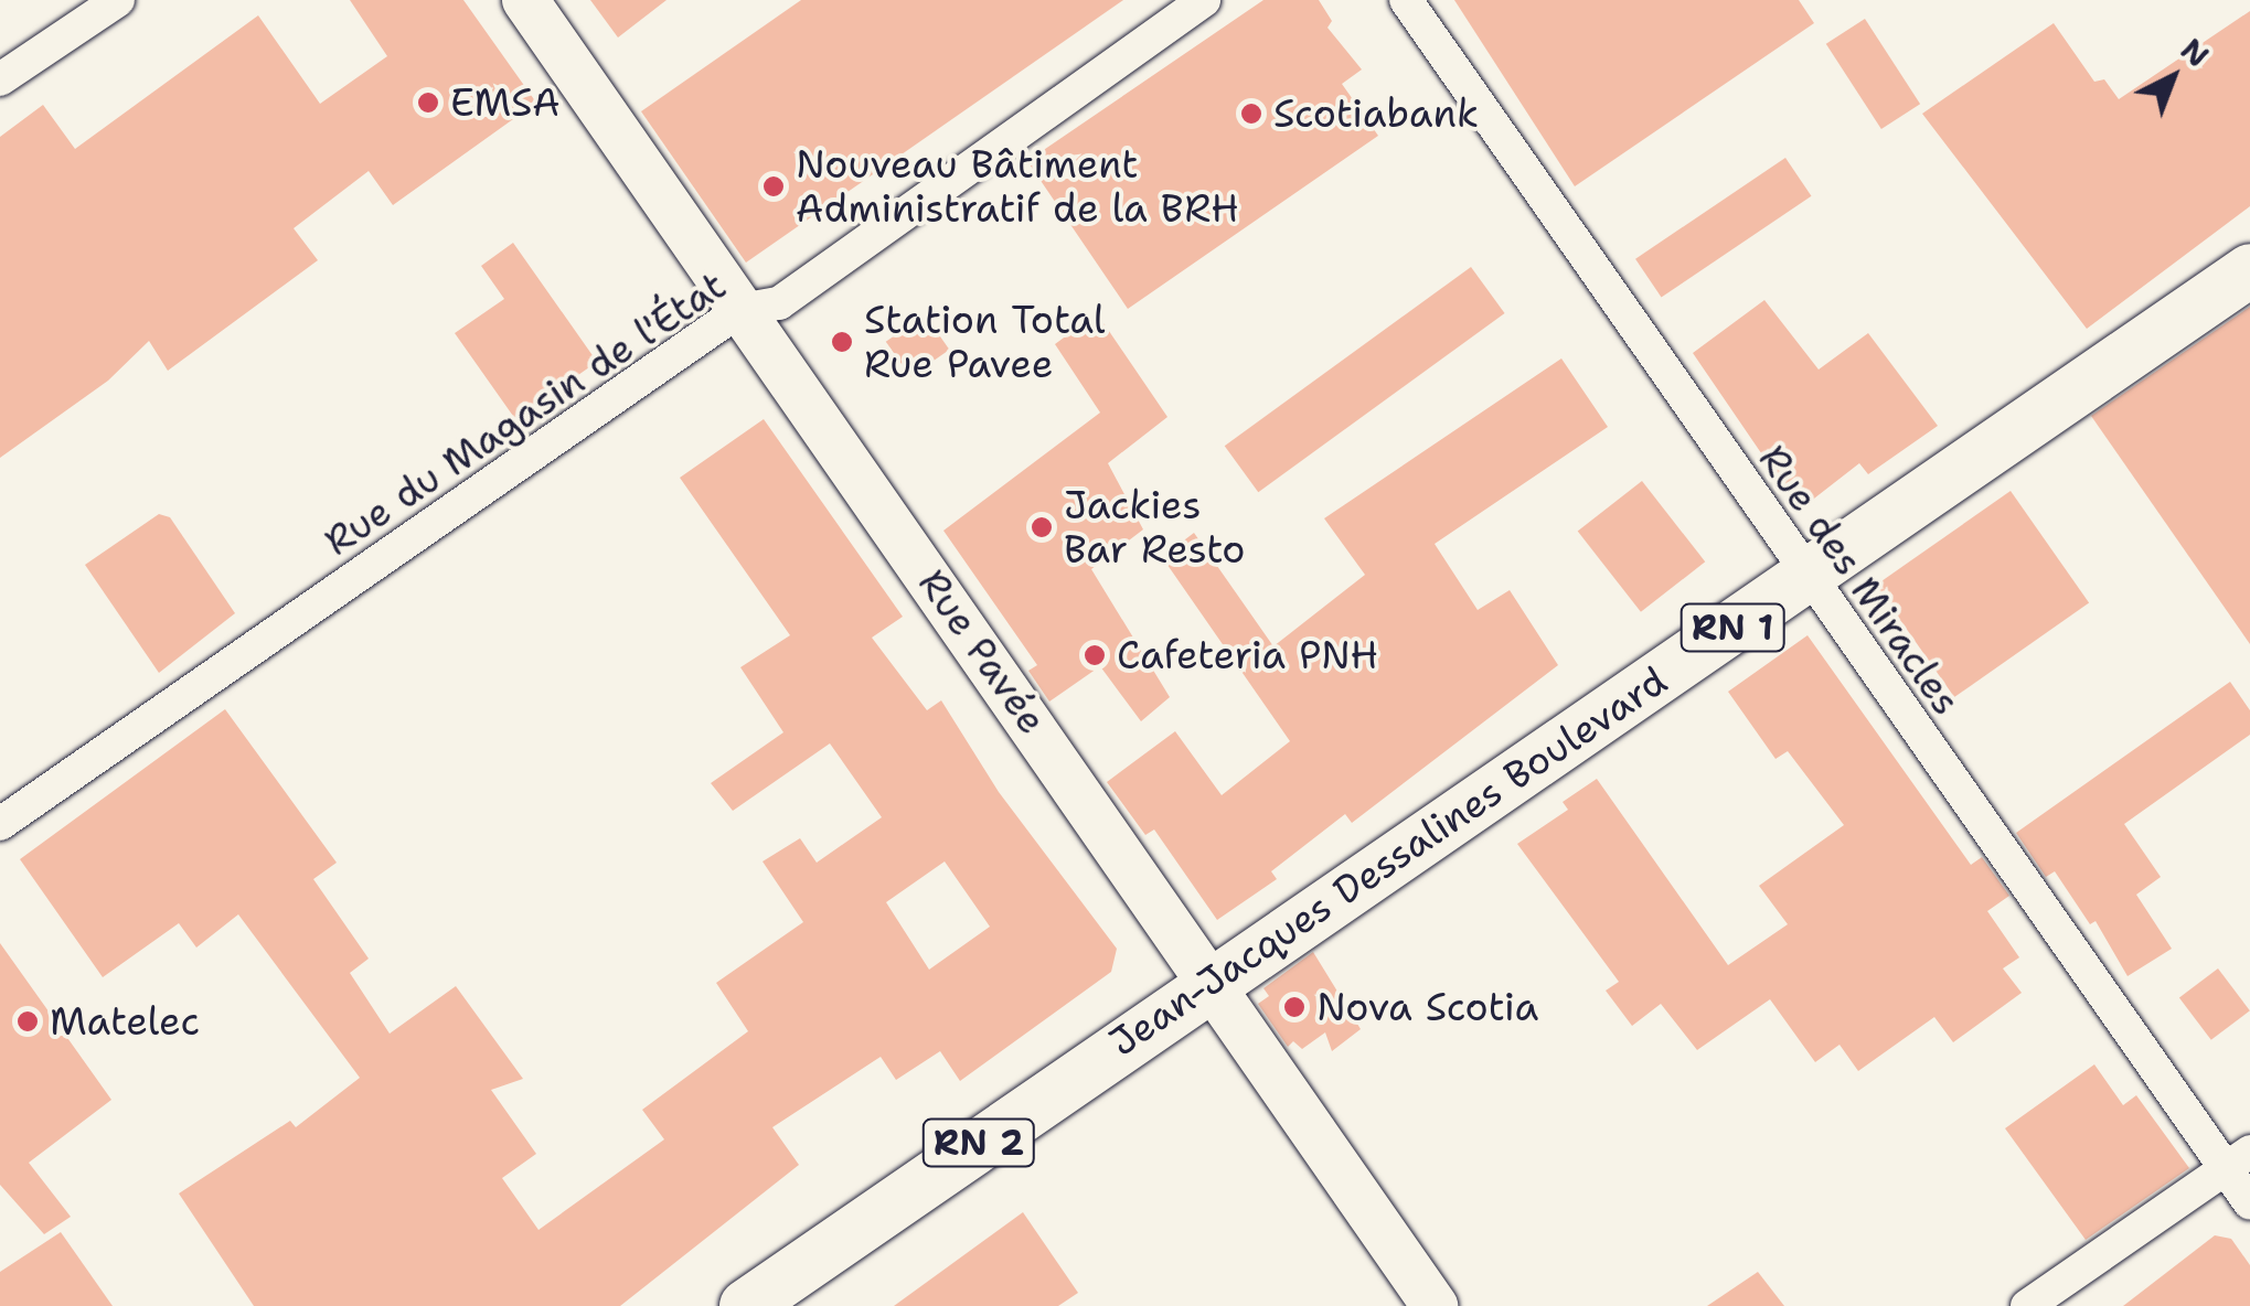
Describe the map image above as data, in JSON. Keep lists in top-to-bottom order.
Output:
{
  "streets": {
    "main road": [
      "RN 1",
      "Rue Pavée",
      "Jean-Jacques Dessalines Boulevard",
      "RN 2"
    ],
    "street": ["Rue du Magasin de l'État", "Rue des Miracles"]
  },
  "crossings": [
    ["Rue du Magasin de l'État", "Rue Pavée"],
    ["Rue des Miracles", "Jean-Jacques Dessalines Boulevard"],
    ["Rue Pavée", "Jean-Jacques Dessalines Boulevard"]
  ],
  "places": [
    "EMSA",
    "Scotiabank",
    "Nouveau Bâtiment Administratif de la BRH",
    "Station Total Rue Pavee",
    "Jackies Bar Resto",
    "Cafeteria PNH",
    "Nova Scotia",
    "Matelec"
  ],
  "north": "top right"
}
